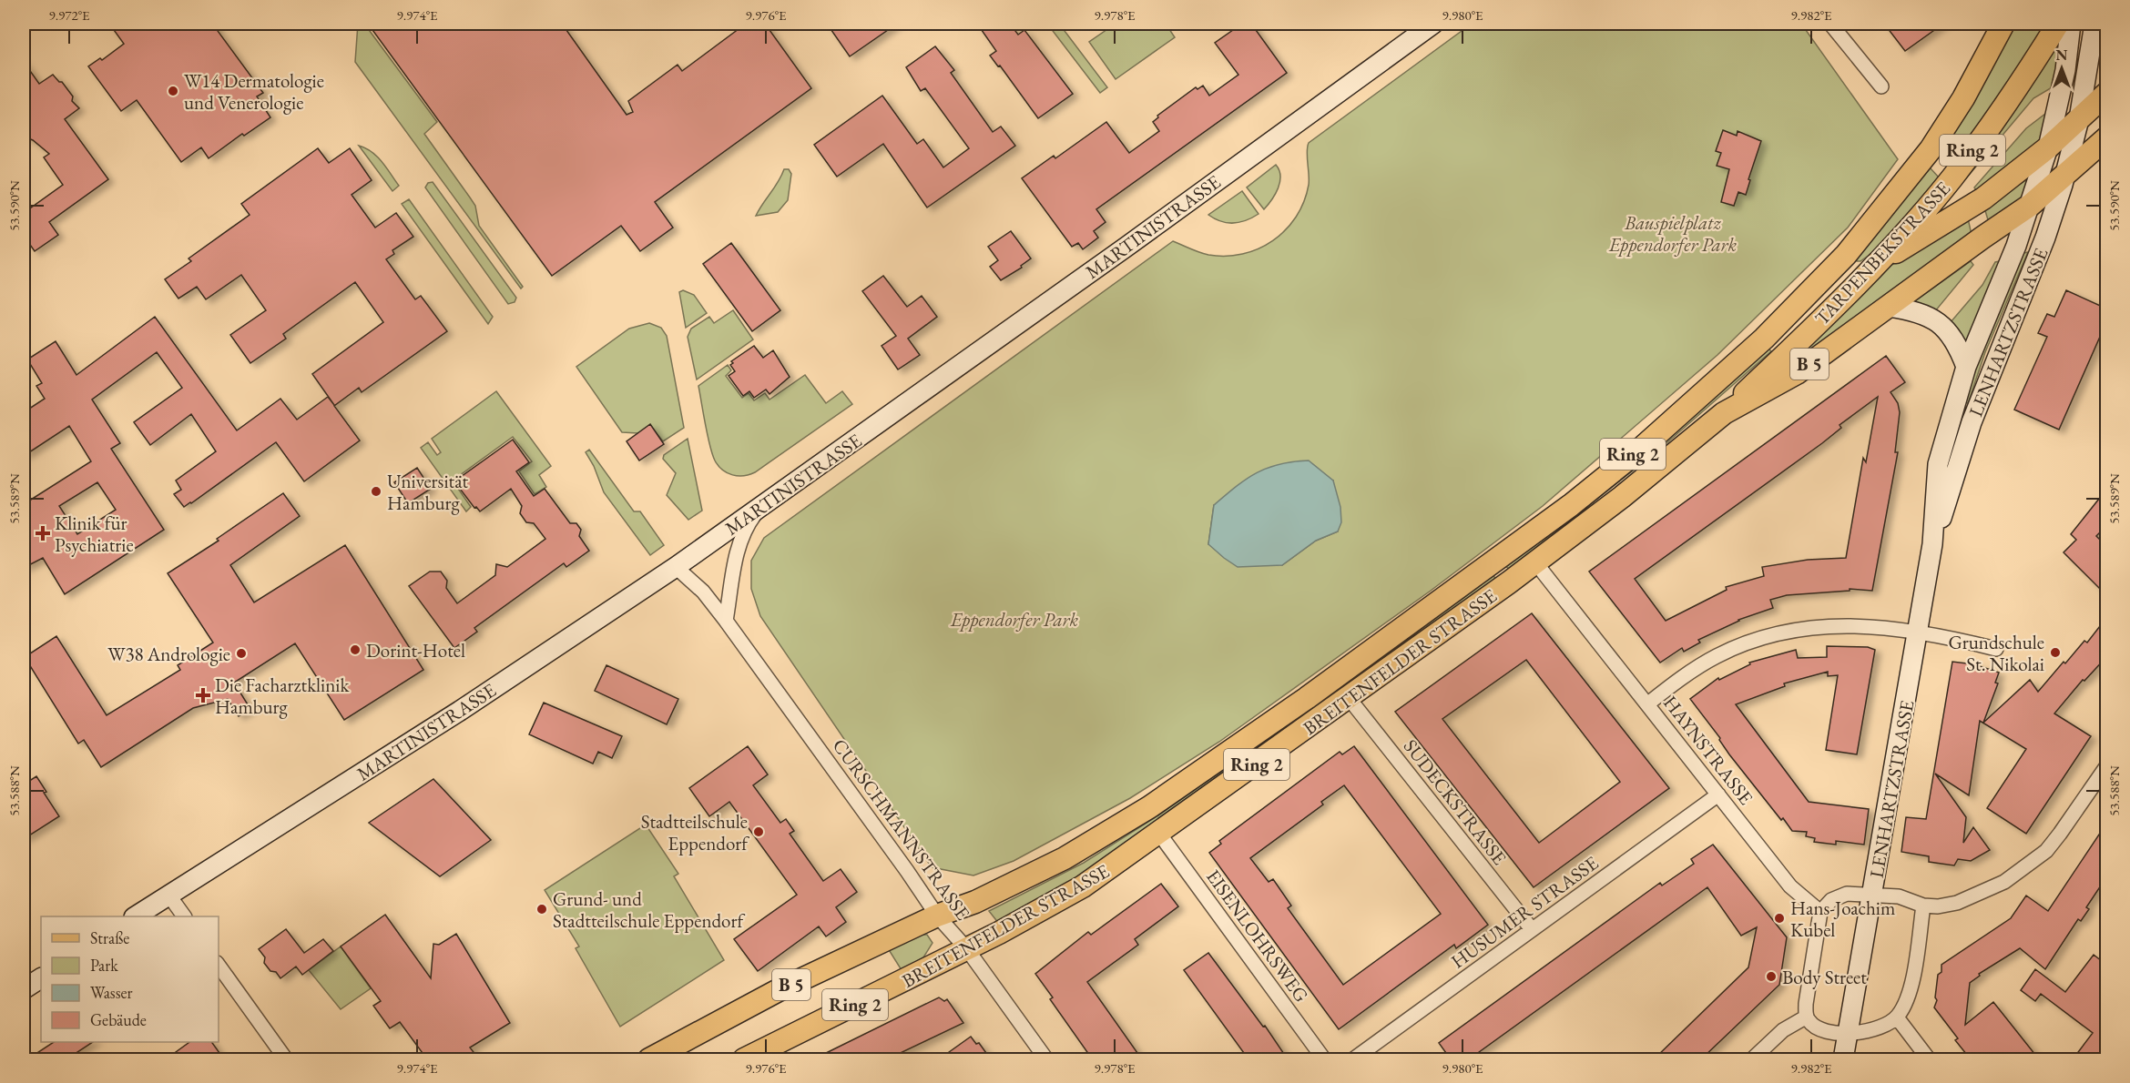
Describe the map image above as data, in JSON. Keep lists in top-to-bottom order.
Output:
{
  "streets": {
    "main road": [
      "Ring 2",
      "MARTINISTRASSE",
      "TARPENBEKSTRASSE",
      "LENHARTZSTRASSE",
      "B 5",
      "BREITENFELDER STRASSE"
    ],
    "street": [
      "HAYNSTRASSE",
      "SUDECKSTRASSE",
      "CURSCHMANNSTRASSE",
      "HUSUMER STRASSE",
      "EISENLOHRSWEG"
    ]
  },
  "crossings": [
    ["MARTINISTRASSE", "CURSCHMANNSTRASSE"],
    ["TARPENBEKSTRASSE", "B 5"],
    ["TARPENBEKSTRASSE", "BREITENFELDER STRASSE"],
    ["LENHARTZSTRASSE", "B 5"],
    ["B 5", "BREITENFELDER STRASSE"],
    ["BREITENFELDER STRASSE", "HAYNSTRASSE"],
    ["BREITENFELDER STRASSE", "SUDECKSTRASSE"],
    ["BREITENFELDER STRASSE", "CURSCHMANNSTRASSE"],
    ["BREITENFELDER STRASSE", "EISENLOHRSWEG"],
    ["HAYNSTRASSE", "HUSUMER STRASSE"],
    ["SUDECKSTRASSE", "HUSUMER STRASSE"]
  ],
  "parks": ["Bauspielplatz Eppendorfer Park", "Eppendorfer Park"],
  "places": {
    "other": [
      "W14 Dermatologie und Venerologie",
      "Universität Hamburg",
      "Dorint-Hotel",
      "Grundschule St. Nikolai",
      "W38 Andrologie",
      "Stadtteilschule Eppendorf",
      "Grund- und Stadtteilschule Eppendorf",
      "Hans-Joachim Kubel",
      "Body Street"
    ],
    "health": ["Klinik für Psychiatrie", "Die Facharztklinik Hamburg"]
  },
  "legend": [
    "Straße",
    "Park",
    "Wasser",
    "Gebäude"
  ],
  "north": "top",
  "coordinates": [
    "9.972°E",
    "9.974°E",
    "9.976°E",
    "9.978°E",
    "9.980°E",
    "9.982°E",
    "53.590°N",
    "53.589°N",
    "53.588°N"
  ]
}
